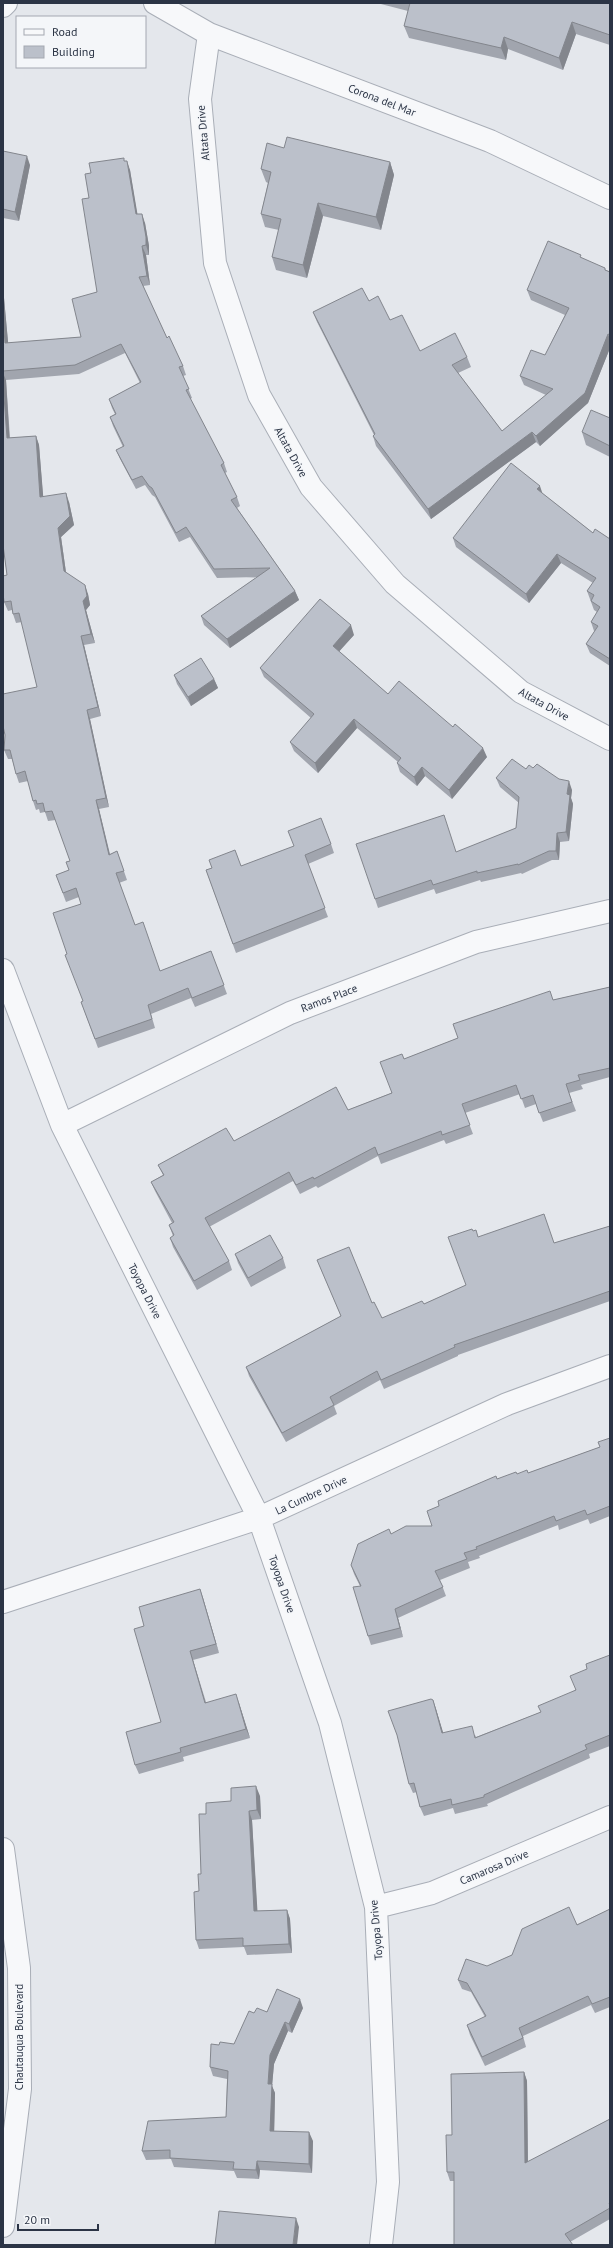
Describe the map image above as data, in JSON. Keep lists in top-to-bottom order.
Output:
{
  "streets": {
    "street": [
      "Corona del Mar",
      "Altata Drive",
      "Ramos Place",
      "Toyopa Drive",
      "La Cumbre Drive",
      "Camarosa Drive",
      "Chautauqua Boulevard"
    ]
  },
  "crossings": [
    ["Corona del Mar", "Altata Drive"],
    ["Ramos Place", "Toyopa Drive"],
    ["Toyopa Drive", "La Cumbre Drive"],
    ["Toyopa Drive", "Camarosa Drive"]
  ],
  "legend": ["Road", "Building"],
  "scale_bar": "20 m"
}
